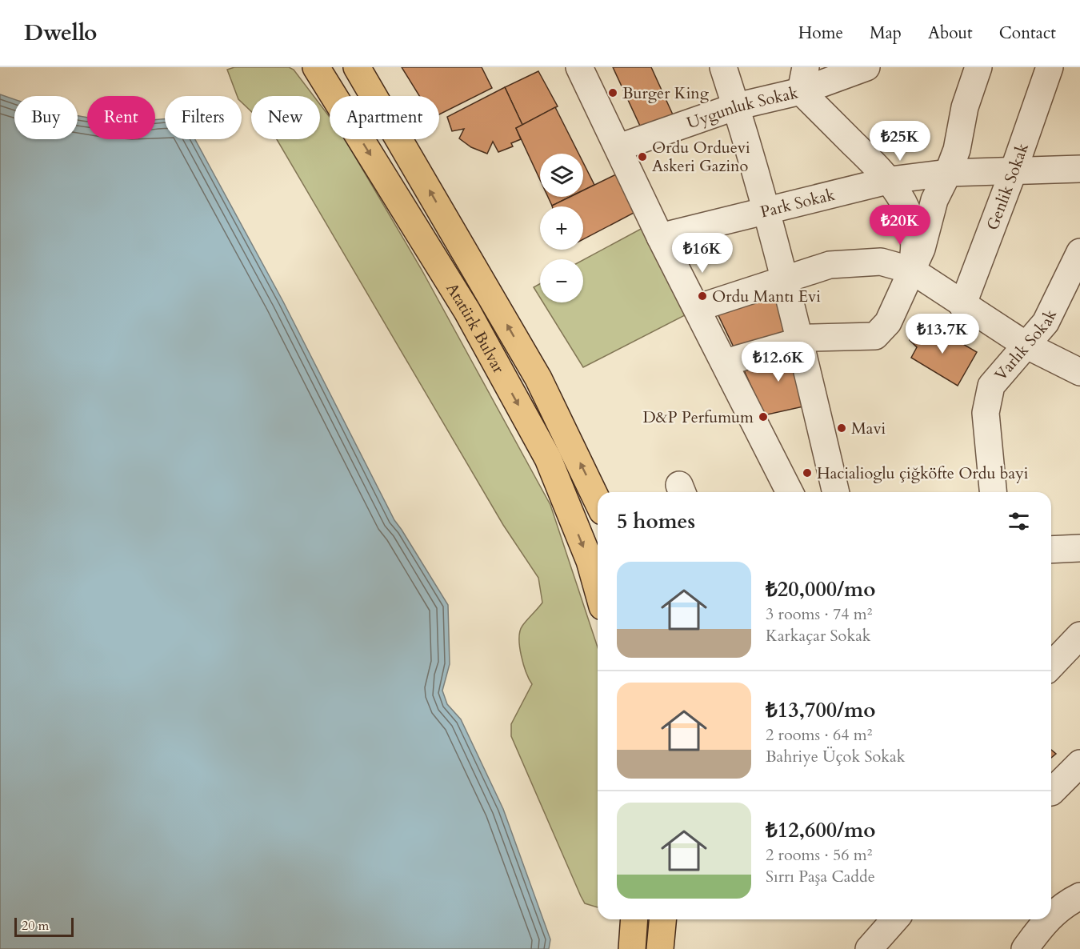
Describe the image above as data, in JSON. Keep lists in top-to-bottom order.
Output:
{
  "streets": {
    "highway": ["Atatürk Bulvar"],
    "street": [
      "Uygunluk Sokak",
      "Genlik Sokak",
      "Park Sokak",
      "Varlık Sokak"
    ]
  },
  "crossings": [
    ["Genlik Sokak", "Park Sokak"]
  ],
  "places": [
    "Burger King",
    "Ordu Orduevi Askeri Gazino",
    "Ordu Mantı Evi",
    "D&P Perfumum",
    "Mavi",
    "Hacialioglu çiğköfte Ordu bayi"
  ],
  "scale_bar": "20 m",
  "page": {
    "header": "Dwello",
    "nav": [
      "Home",
      "Map",
      "About",
      "Contact"
    ],
    "chip": [
      "Buy",
      "Rent",
      "Filters",
      "New",
      "Apartment"
    ],
    "price": [
      "₺25K",
      "₺20K",
      "₺16K",
      "₺13.7K",
      "₺12.6K"
    ],
    "map_buttons": ["+", "−"],
    "heading": "5 homes",
    "list": [
      {
        "name": "₺20,000/mo",
        "note": "3 rooms · 74 m² · Karkaçar Sokak"
      },
      {
        "name": "₺13,700/mo",
        "note": "2 rooms · 64 m² · Bahriye Üçok Sokak"
      },
      {
        "name": "₺12,600/mo",
        "note": "2 rooms · 56 m² · Sırrı Paşa Cadde"
      }
    ],
    "scale": "20 m"
  }
}
